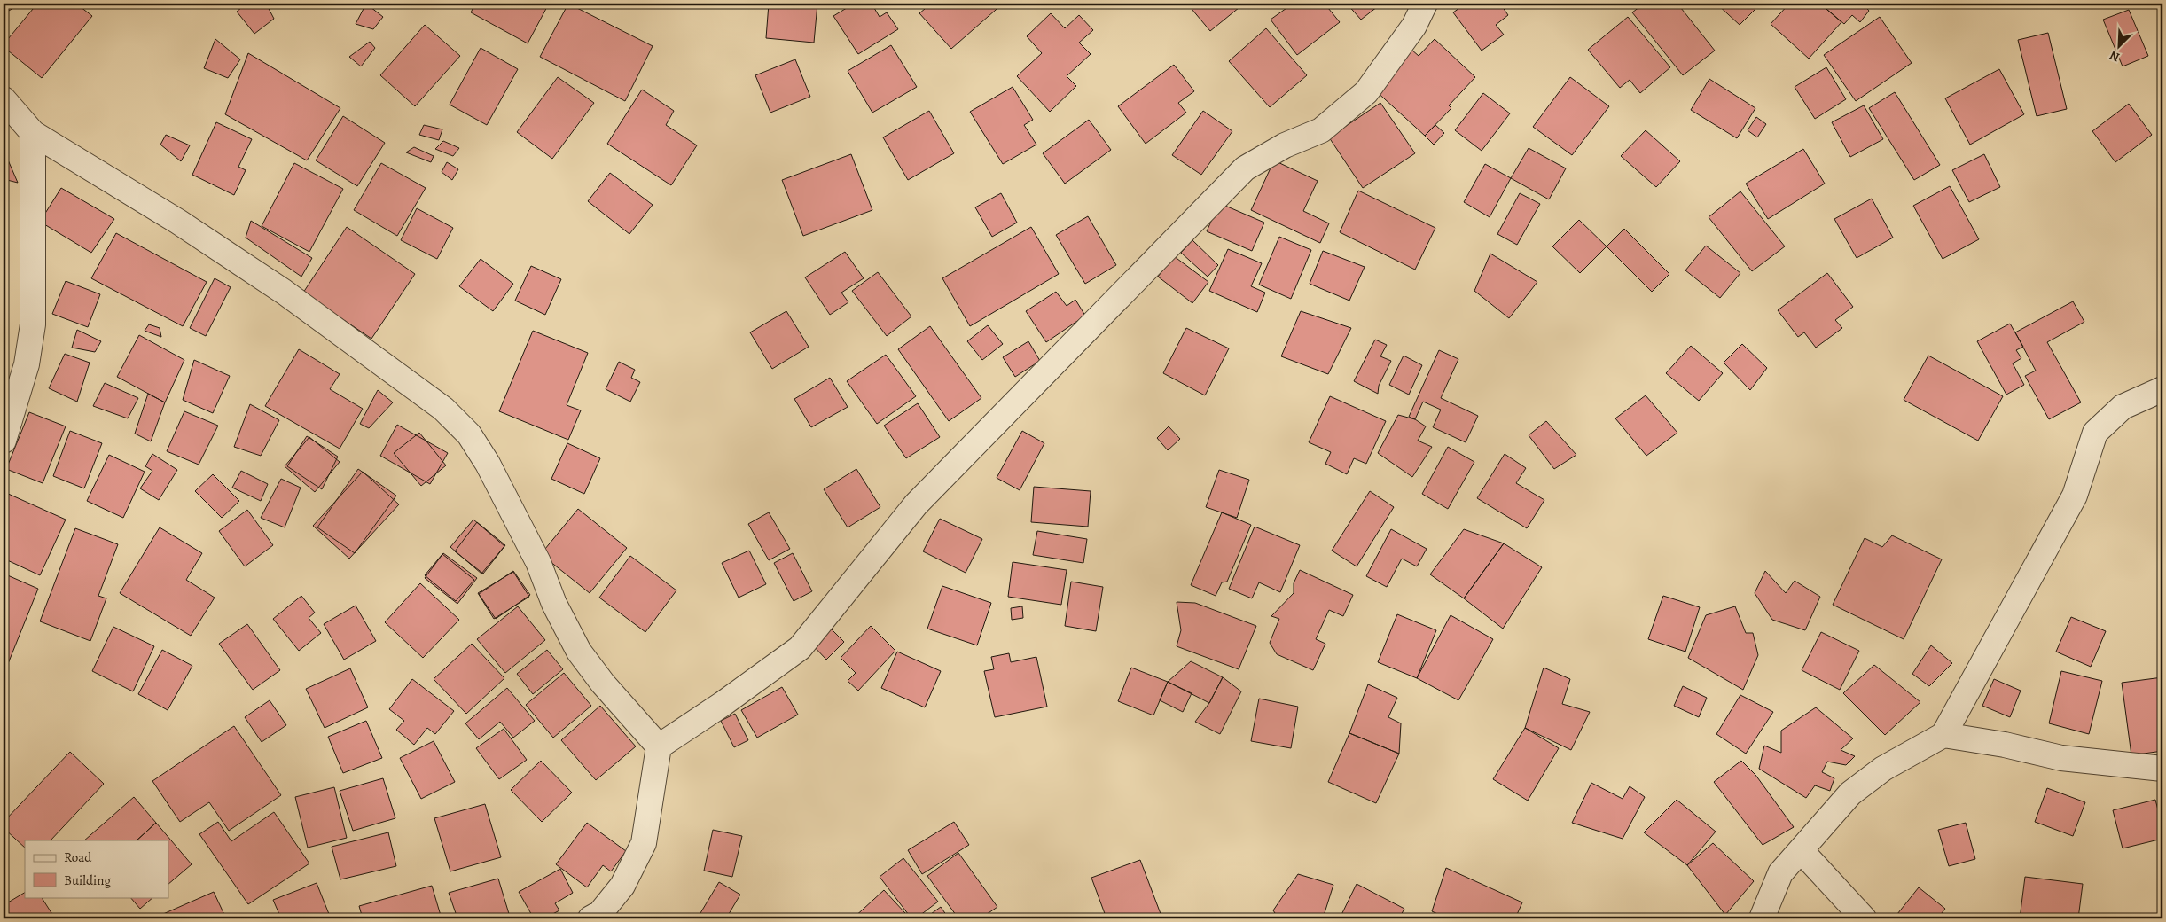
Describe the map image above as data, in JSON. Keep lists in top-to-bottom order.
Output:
{
  "legend": ["Road", "Building"],
  "north": "bottom left"
}
